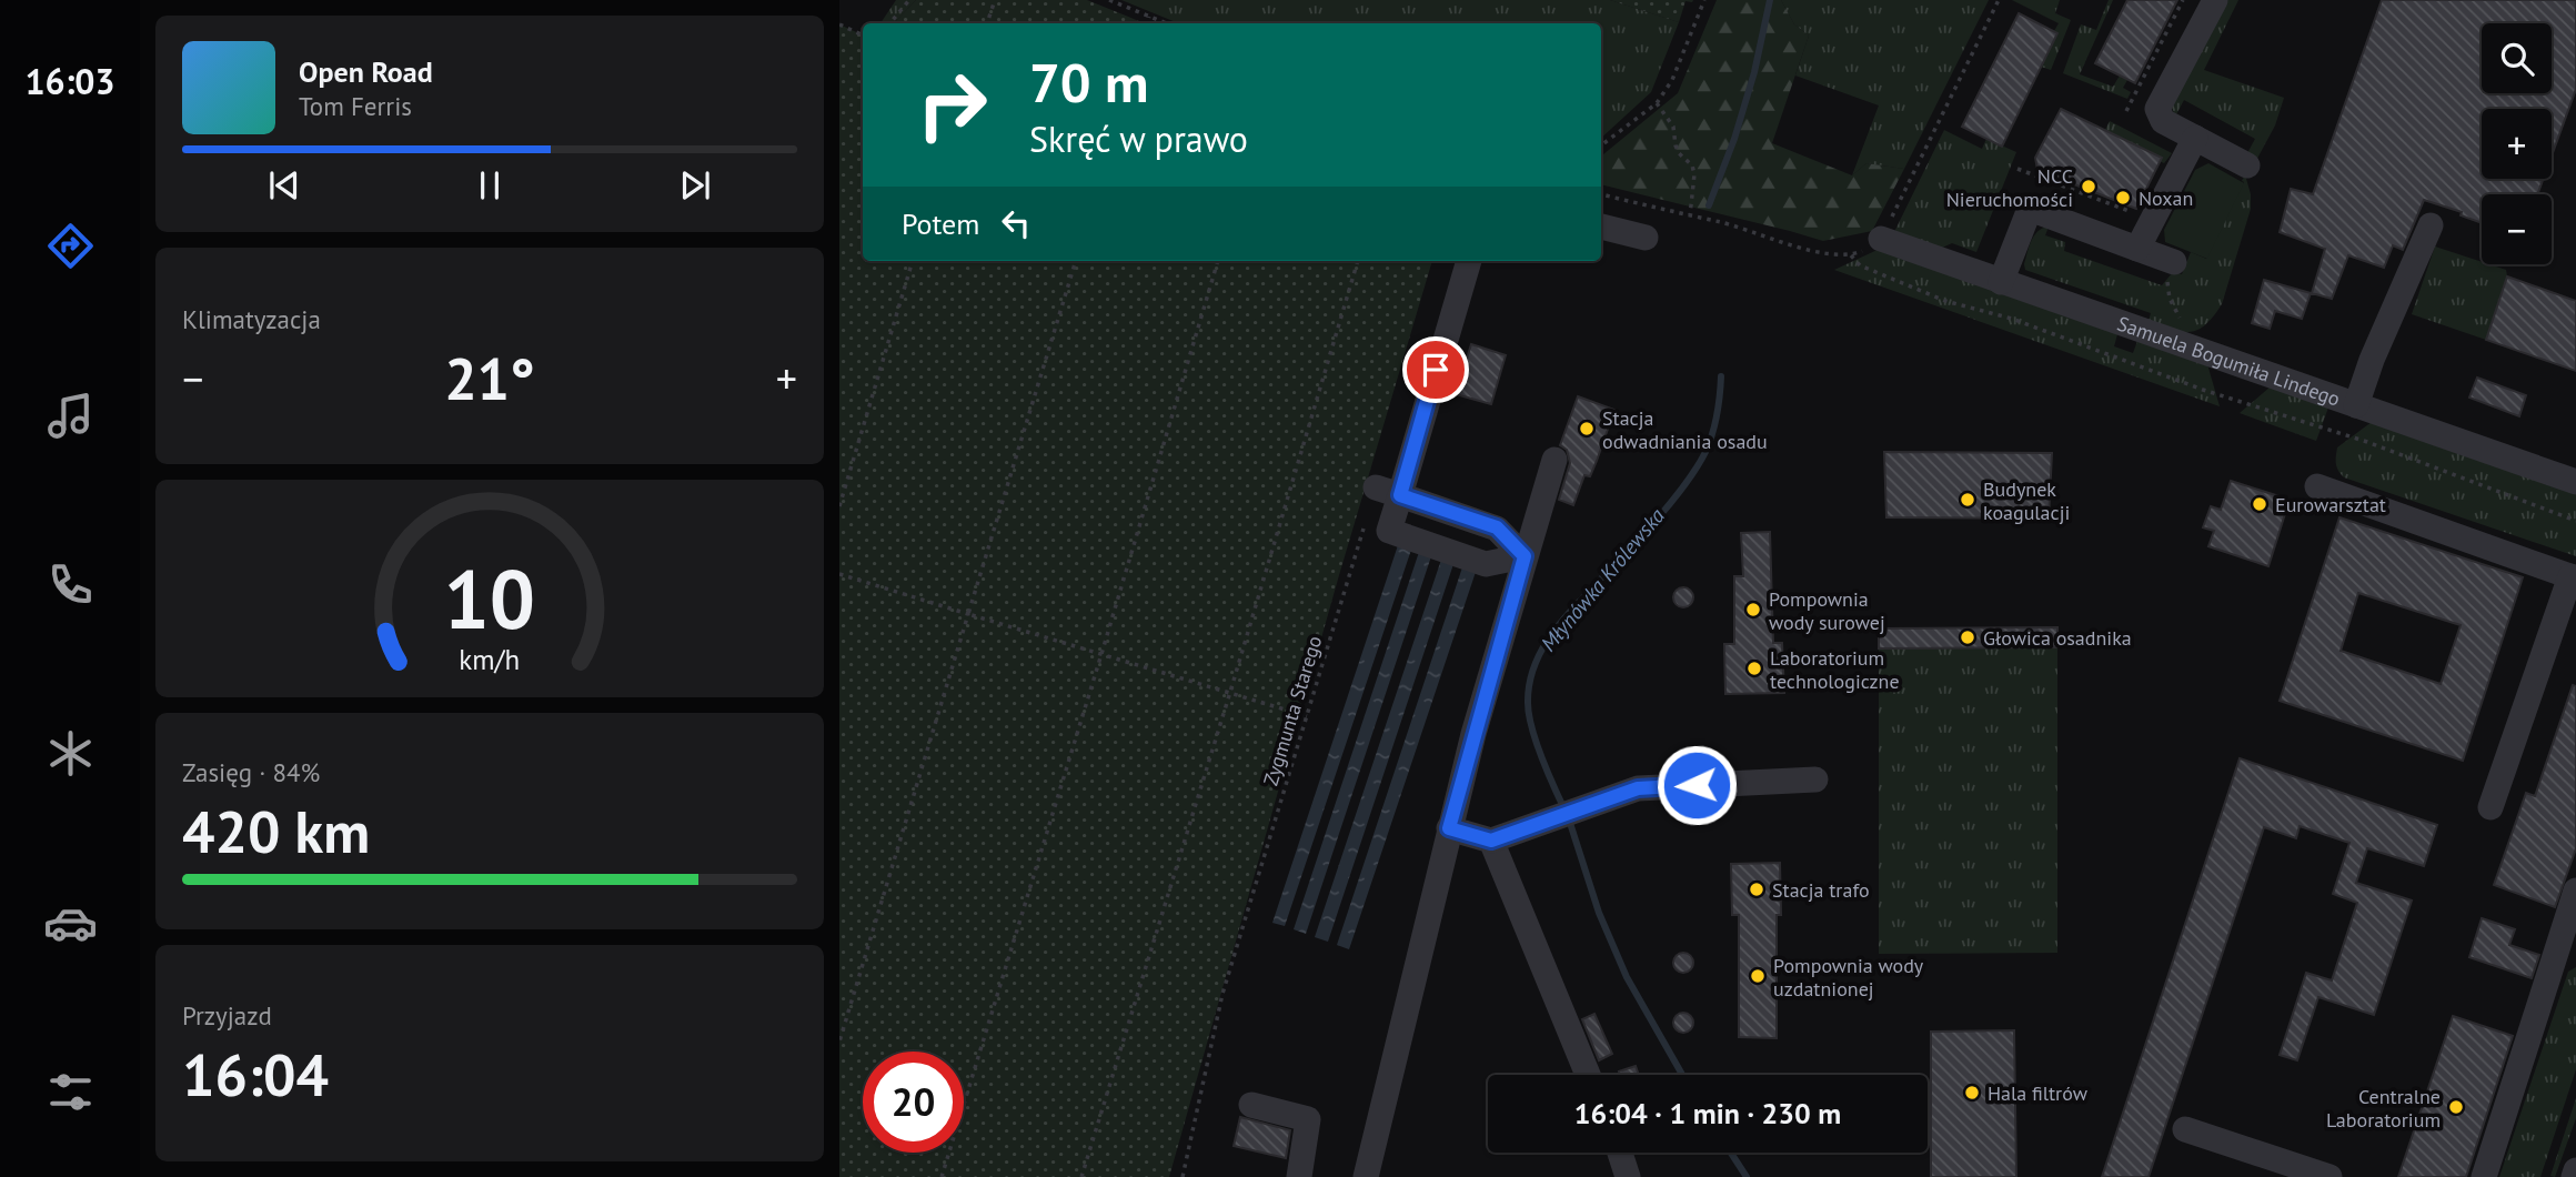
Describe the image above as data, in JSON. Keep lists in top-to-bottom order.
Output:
{
  "streets": {
    "street": ["Samuela Bogumiła Lindego"],
    "path": ["Zygmunta Starego"]
  },
  "water": ["Młynówka Królewska"],
  "places": [
    "NCC Nieruchomości",
    "Noxan",
    "Stacja odwadniania osadu",
    "Budynek koagulacji",
    "Eurowarsztat",
    "Pompownia wody surowej",
    "Głowica osadnika",
    "Laboratorium technologiczne",
    "Stacja trafo",
    "Pompownia wody uzdatnionej",
    "Hala filtrów",
    "Centralne Laboratorium"
  ],
  "page": {
    "tabs": "16:03",
    "map_buttons": ["+", "−"],
    "turn": ["70 m", "Skręć w prawo"],
    "song": ["Open Road", "Tom Ferris"],
    "then": "Potem",
    "tile": [
      "Klimatyzacja",
      ["Zasięg · 84%", "420 km"],
      ["Przyjazd", "16:04"]
    ],
    "heat": ["−", "21°", "+"],
    "limit": "20",
    "trip": "16:04 · 1 min · 230 m",
    "gauge": ["10", "km/h"]
  }
}
